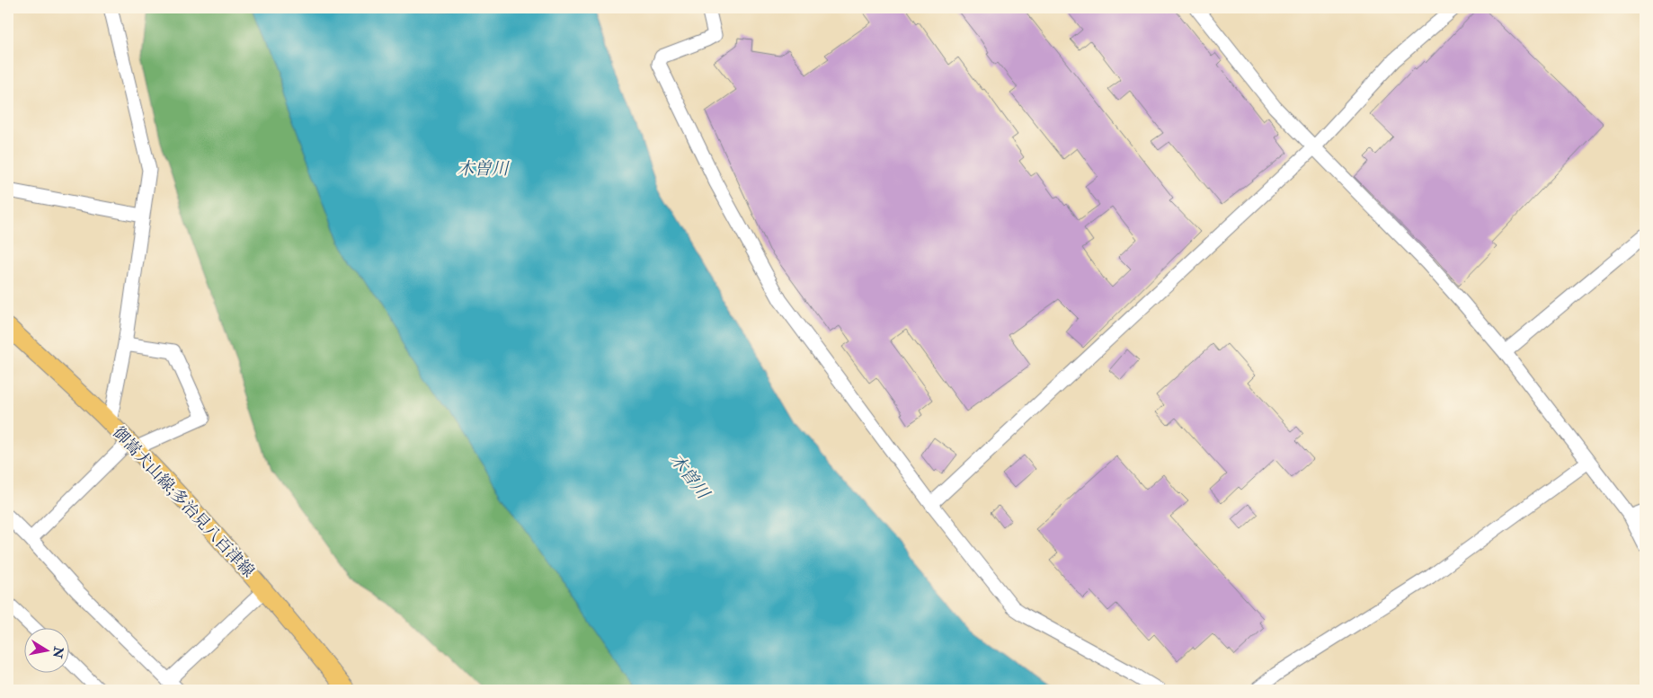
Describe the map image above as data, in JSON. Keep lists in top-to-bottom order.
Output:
{
  "streets": {
    "main road": ["御嵩犬山線;多治見八百津線"]
  },
  "water": ["木曽川"],
  "north": "right"
}
